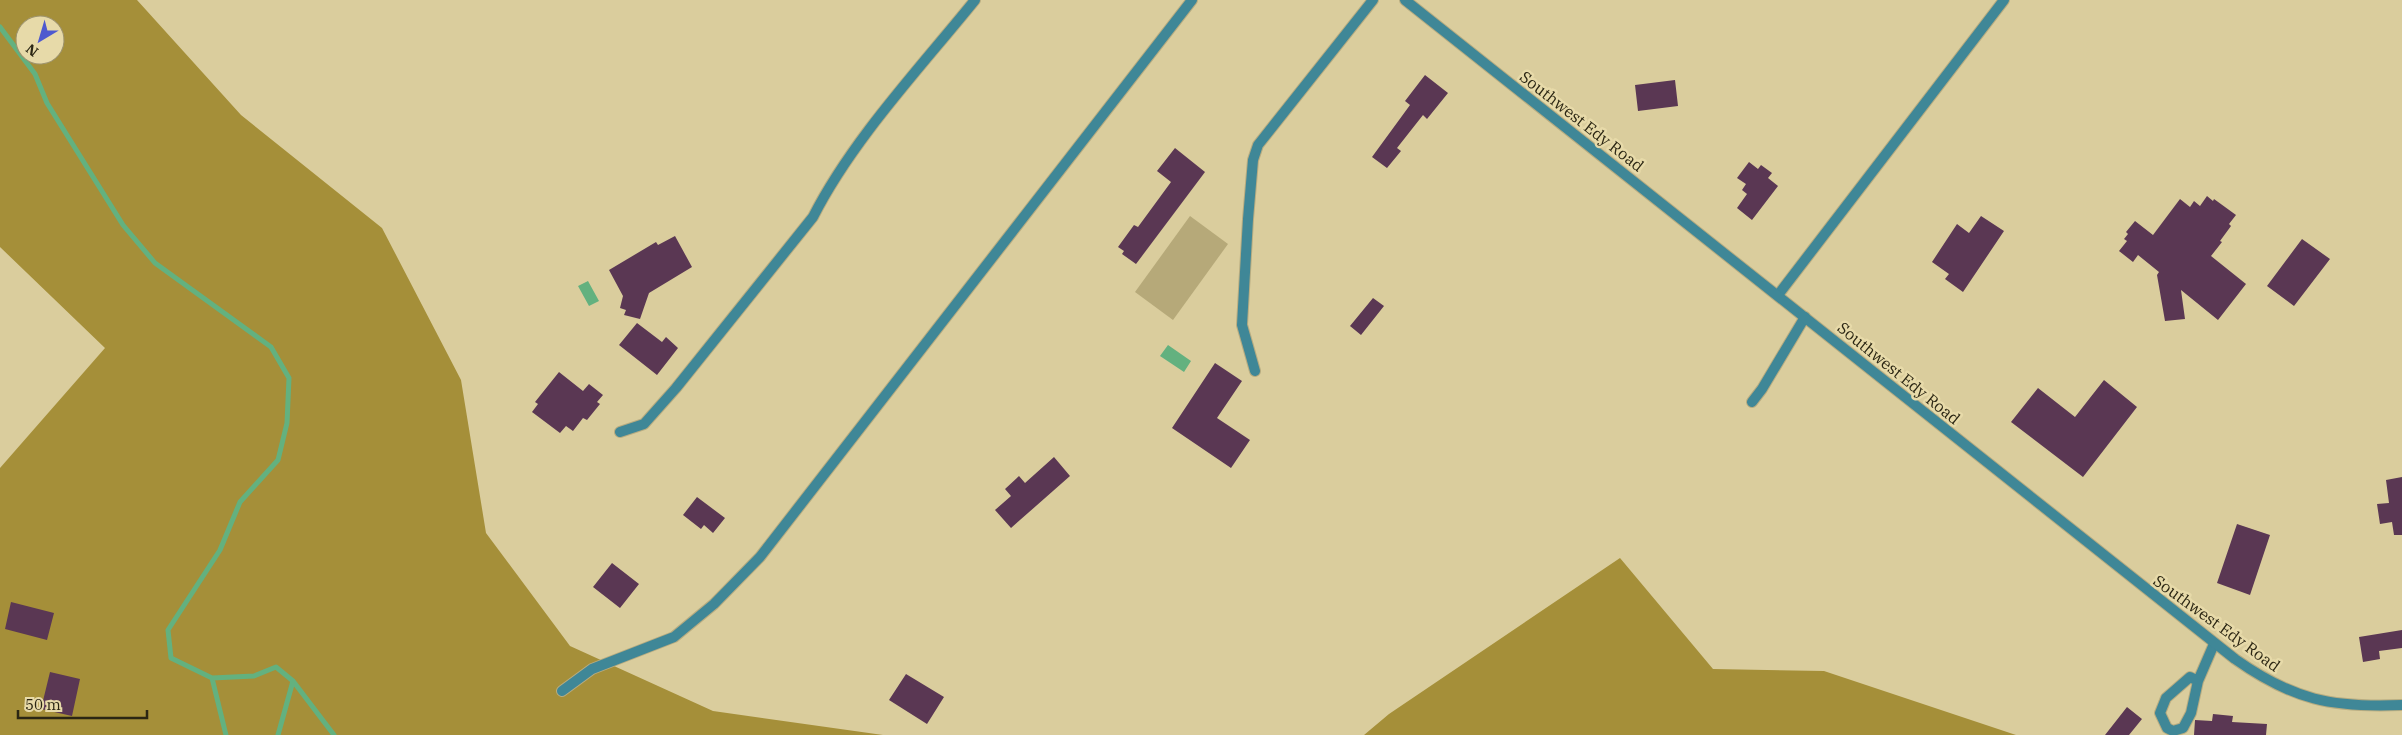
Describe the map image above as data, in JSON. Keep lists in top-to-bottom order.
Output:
{
  "streets": {
    "street": ["Southwest Edy Road"]
  },
  "scale_bar": "50 m",
  "north": "bottom left"
}
